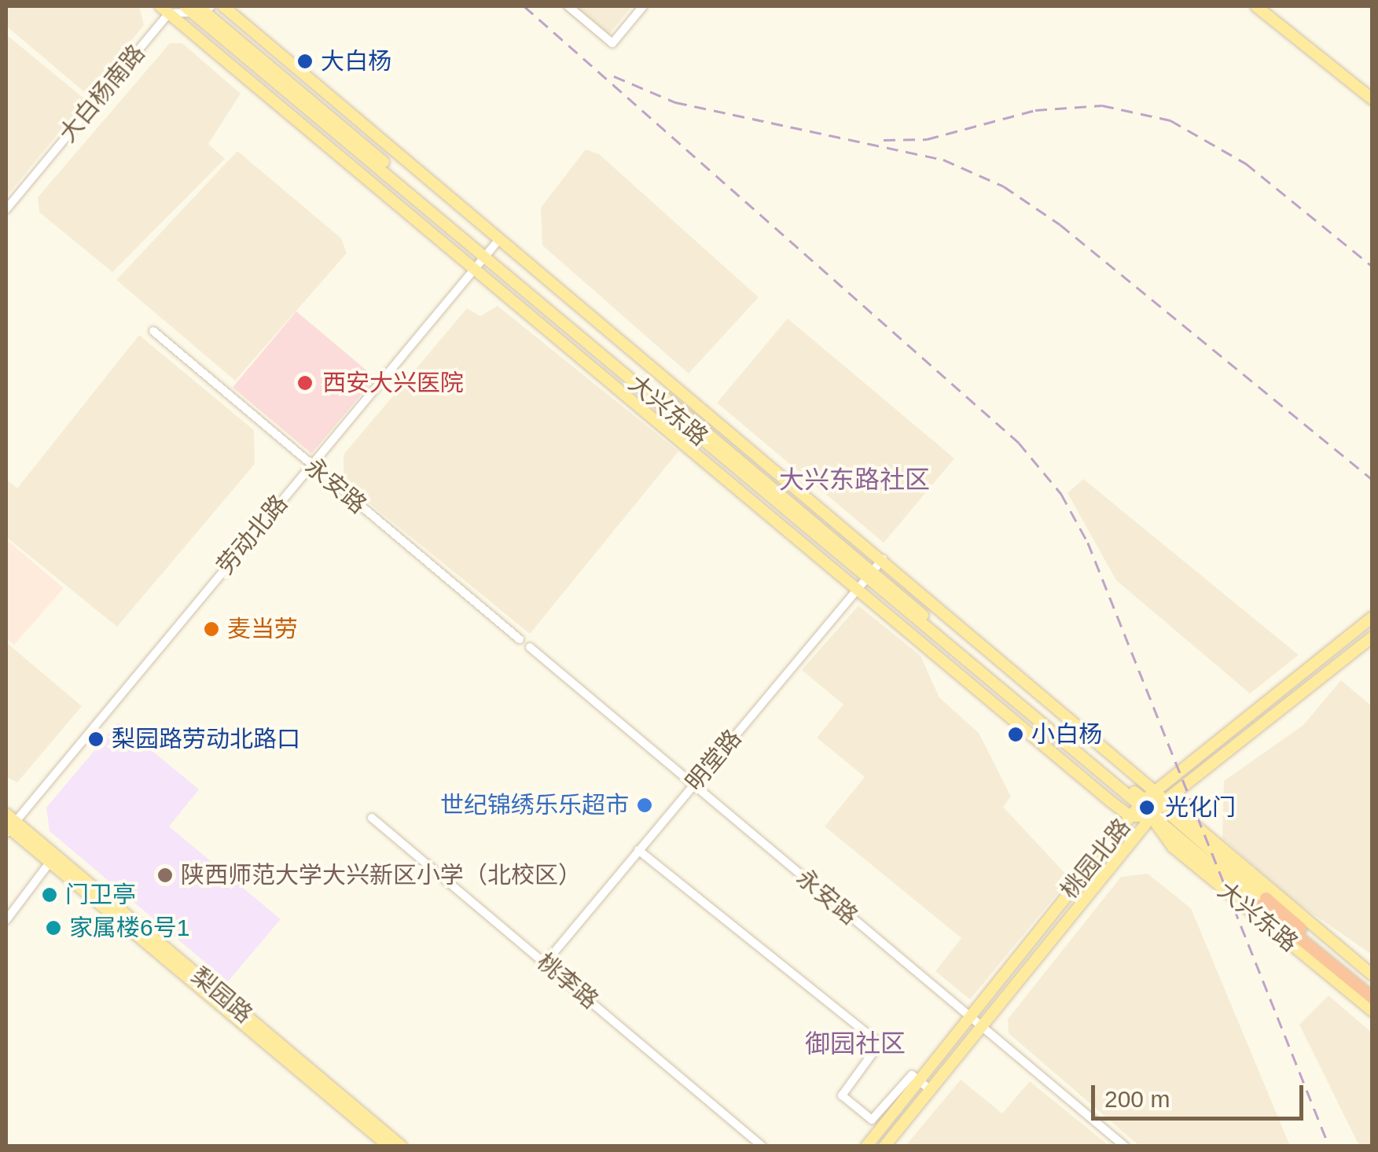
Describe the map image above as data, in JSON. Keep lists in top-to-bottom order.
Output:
{
  "streets": {
    "main road": ["大兴东路", "桃园北路", "梨园路"],
    "street": [
      "大白杨南路",
      "永安路",
      "劳动北路",
      "明堂路",
      "桃李路"
    ]
  },
  "crossings": [
    ["大兴东路", "劳动北路"],
    ["大兴东路", "明堂路"],
    ["大兴东路", "桃园北路"],
    ["永安路", "劳动北路"],
    ["永安路", "明堂路"],
    ["永安路", "桃园北路"],
    ["劳动北路", "梨园路"],
    ["明堂路", "桃李路"]
  ],
  "districts": ["大兴东路社区", "御园社区"],
  "places": [
    "大白杨",
    "西安大兴医院",
    "麦当劳",
    "小白杨",
    "梨园路劳动北路口",
    "世纪锦绣乐乐超市",
    "光化门",
    "陕西师范大学大兴新区小学（北校区）",
    "门卫亭",
    "家属楼6号1"
  ],
  "scale_bar": "200 m"
}
